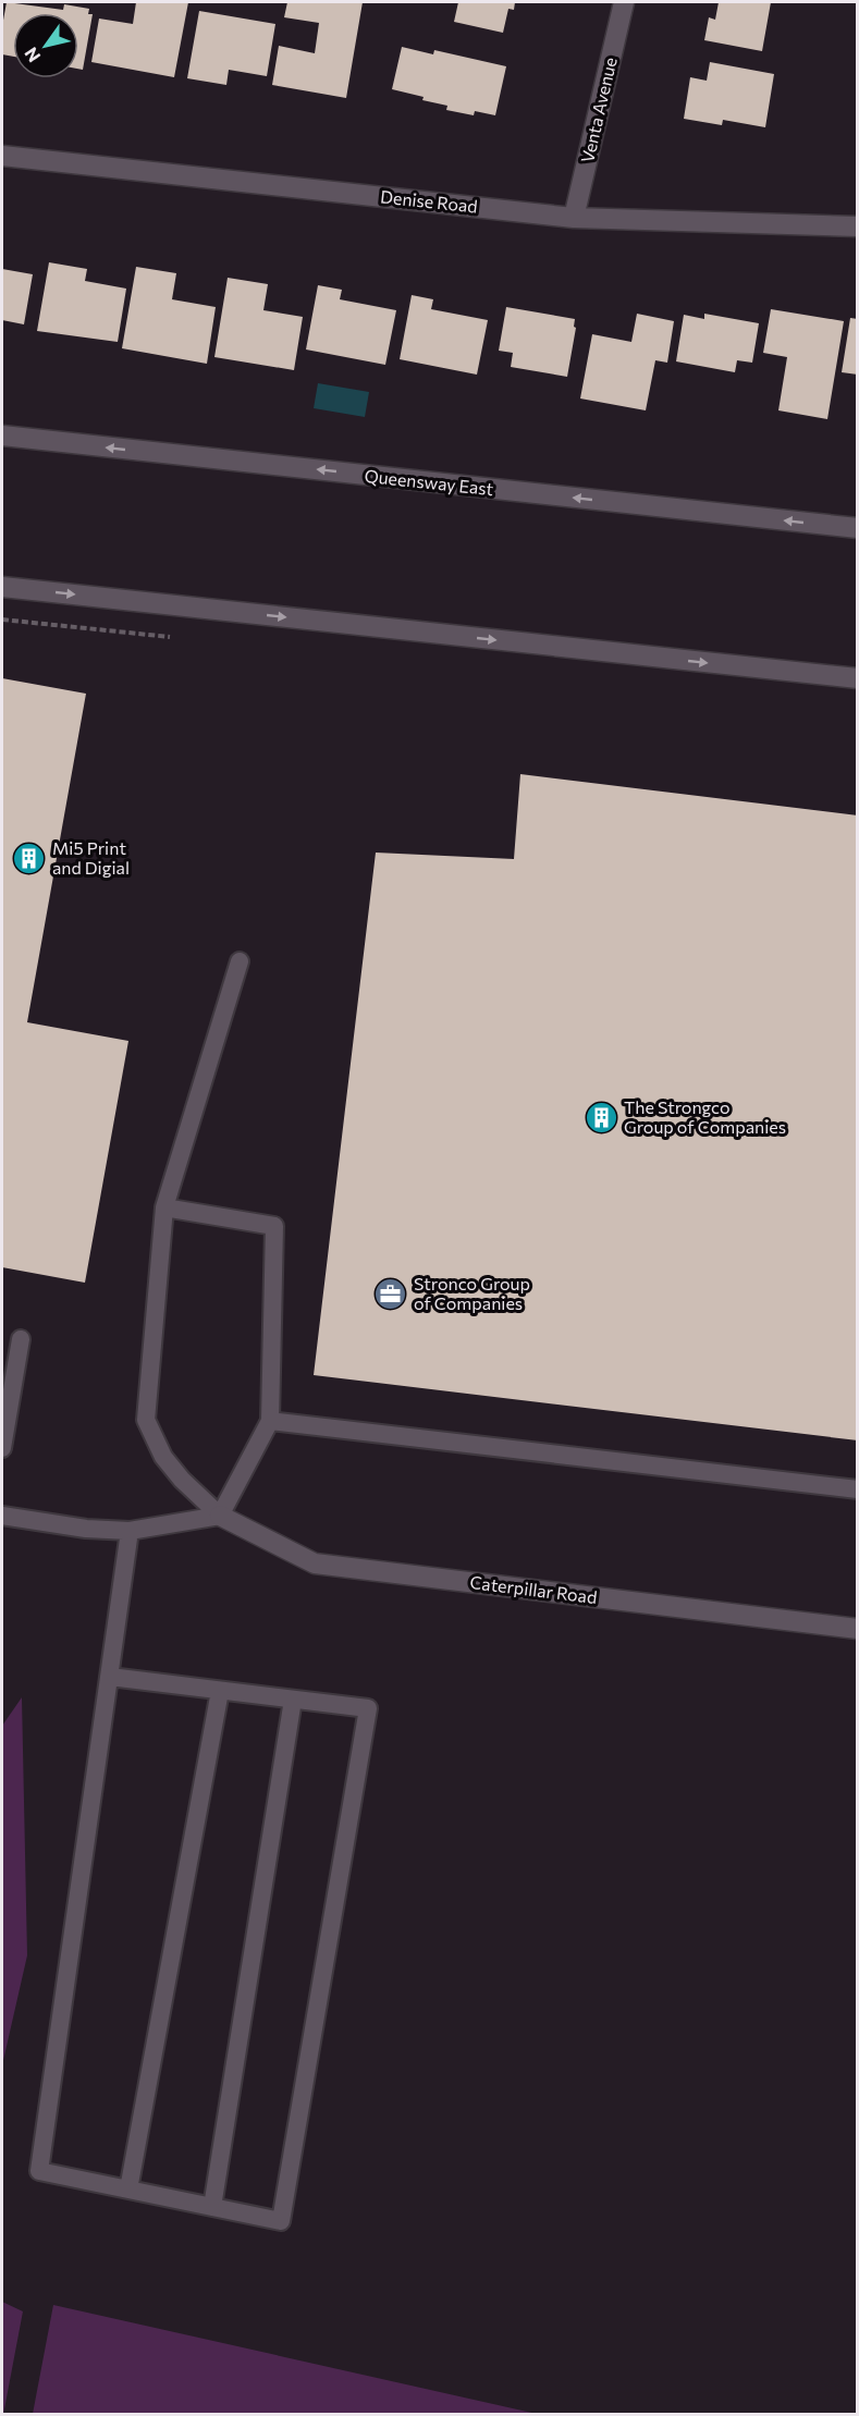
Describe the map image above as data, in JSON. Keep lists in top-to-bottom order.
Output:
{
  "streets": {
    "street": [
      "Venta Avenue",
      "Denise Road",
      "Queensway East",
      "Caterpillar Road"
    ]
  },
  "crossings": [
    ["Venta Avenue", "Denise Road"]
  ],
  "places": {
    "building": ["Mi5 Print and Digial", "The Strongco Group of Companies"],
    "office": ["Stronco Group of Companies"]
  },
  "north": "bottom left"
}
